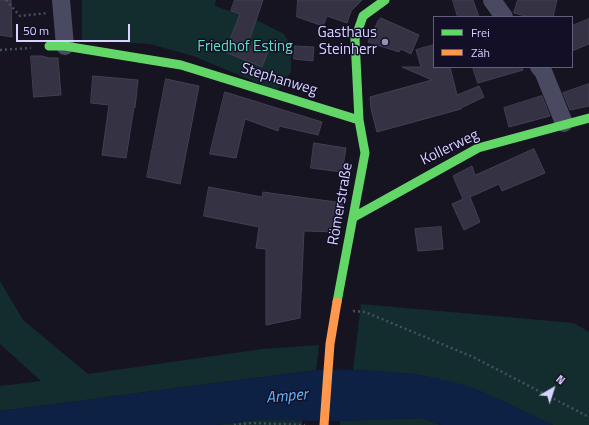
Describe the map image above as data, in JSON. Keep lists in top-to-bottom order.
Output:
{
  "streets": {
    "street": ["Stephanweg", "Kollerweg", "Römerstraße"]
  },
  "crossings": [
    ["Stephanweg", "Römerstraße"],
    ["Kollerweg", "Römerstraße"]
  ],
  "water": ["Amper"],
  "parks": ["Friedhof Esting"],
  "places": ["Gasthaus Steinherr"],
  "legend": ["Frei", "Zäh"],
  "scale_bar": "50 m",
  "north": "top right"
}
